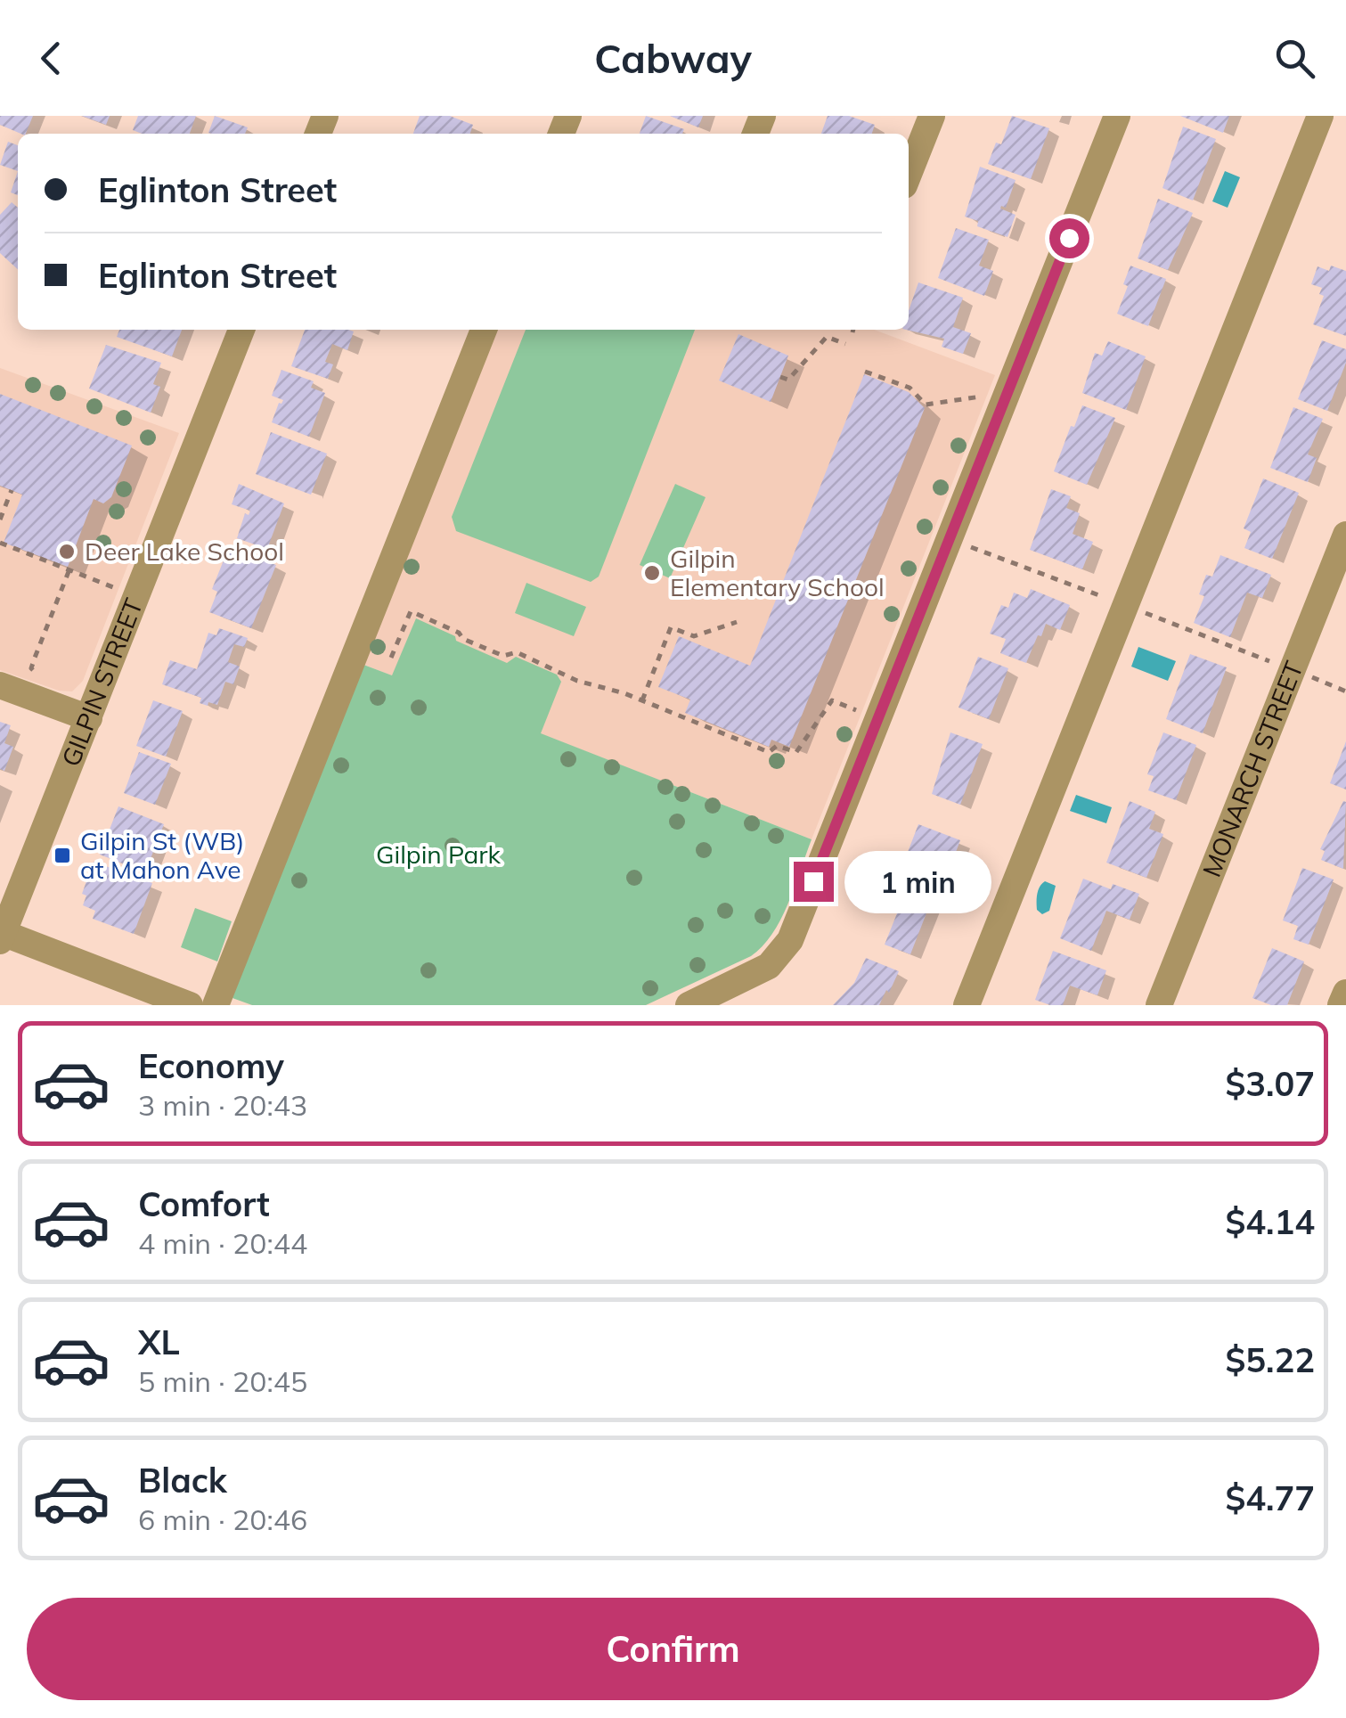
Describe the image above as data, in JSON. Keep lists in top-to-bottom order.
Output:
{
  "streets": {
    "street": ["GILPIN STREET", "MONARCH STREET"]
  },
  "parks": ["Gilpin Park"],
  "places": {
    "other": ["Deer Lake School", "Gilpin Elementary School"],
    "transit": ["Gilpin St (WB) at Mahon Ave"]
  },
  "page": {
    "header": "Cabway",
    "banner": ["Eglinton Street", "Eglinton Street"],
    "bubble": "1 min",
    "list": [
      {
        "name": "Economy",
        "note": "3 min · 20:43",
        "value": "$3.07"
      },
      {
        "name": "Comfort",
        "note": "4 min · 20:44",
        "value": "$4.14"
      },
      {
        "name": "XL",
        "note": "5 min · 20:45",
        "value": "$5.22"
      },
      {
        "name": "Black",
        "note": "6 min · 20:46",
        "value": "$4.77"
      }
    ],
    "buttons": "Confirm"
  }
}
